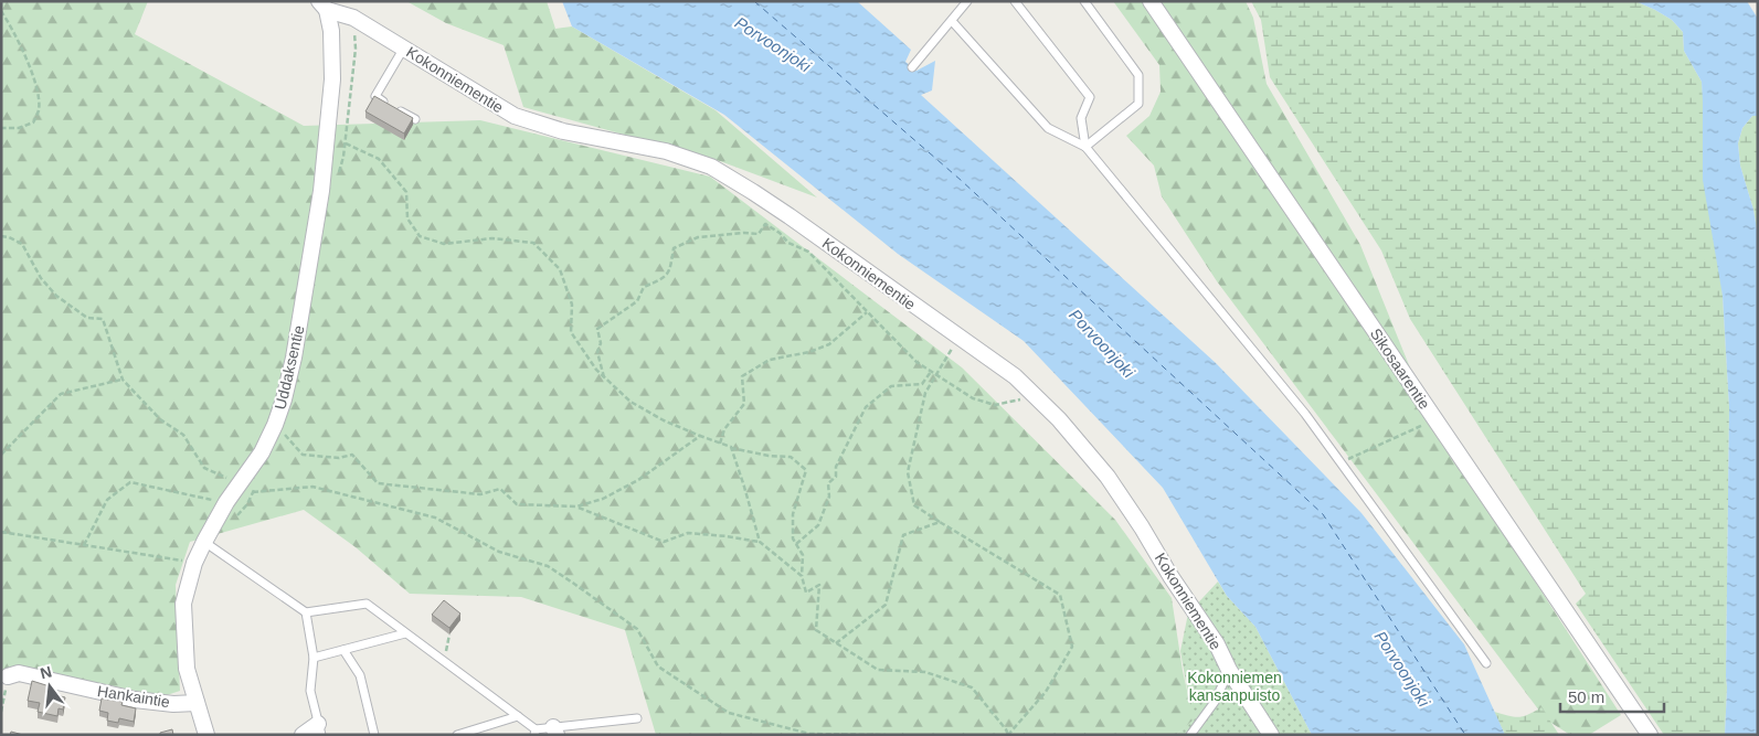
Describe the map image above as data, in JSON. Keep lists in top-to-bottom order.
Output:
{
  "streets": {
    "street": [
      "Kokonniementie",
      "Uddaksentie",
      "Sikosaarentie",
      "Hankaintie"
    ]
  },
  "crossings": [
    ["Kokonniementie", "Uddaksentie"],
    ["Uddaksentie", "Hankaintie"]
  ],
  "water": ["Porvoonjoki"],
  "parks": ["Kokonniemen kansanpuisto"],
  "scale_bar": "50 m",
  "north": "top"
}
